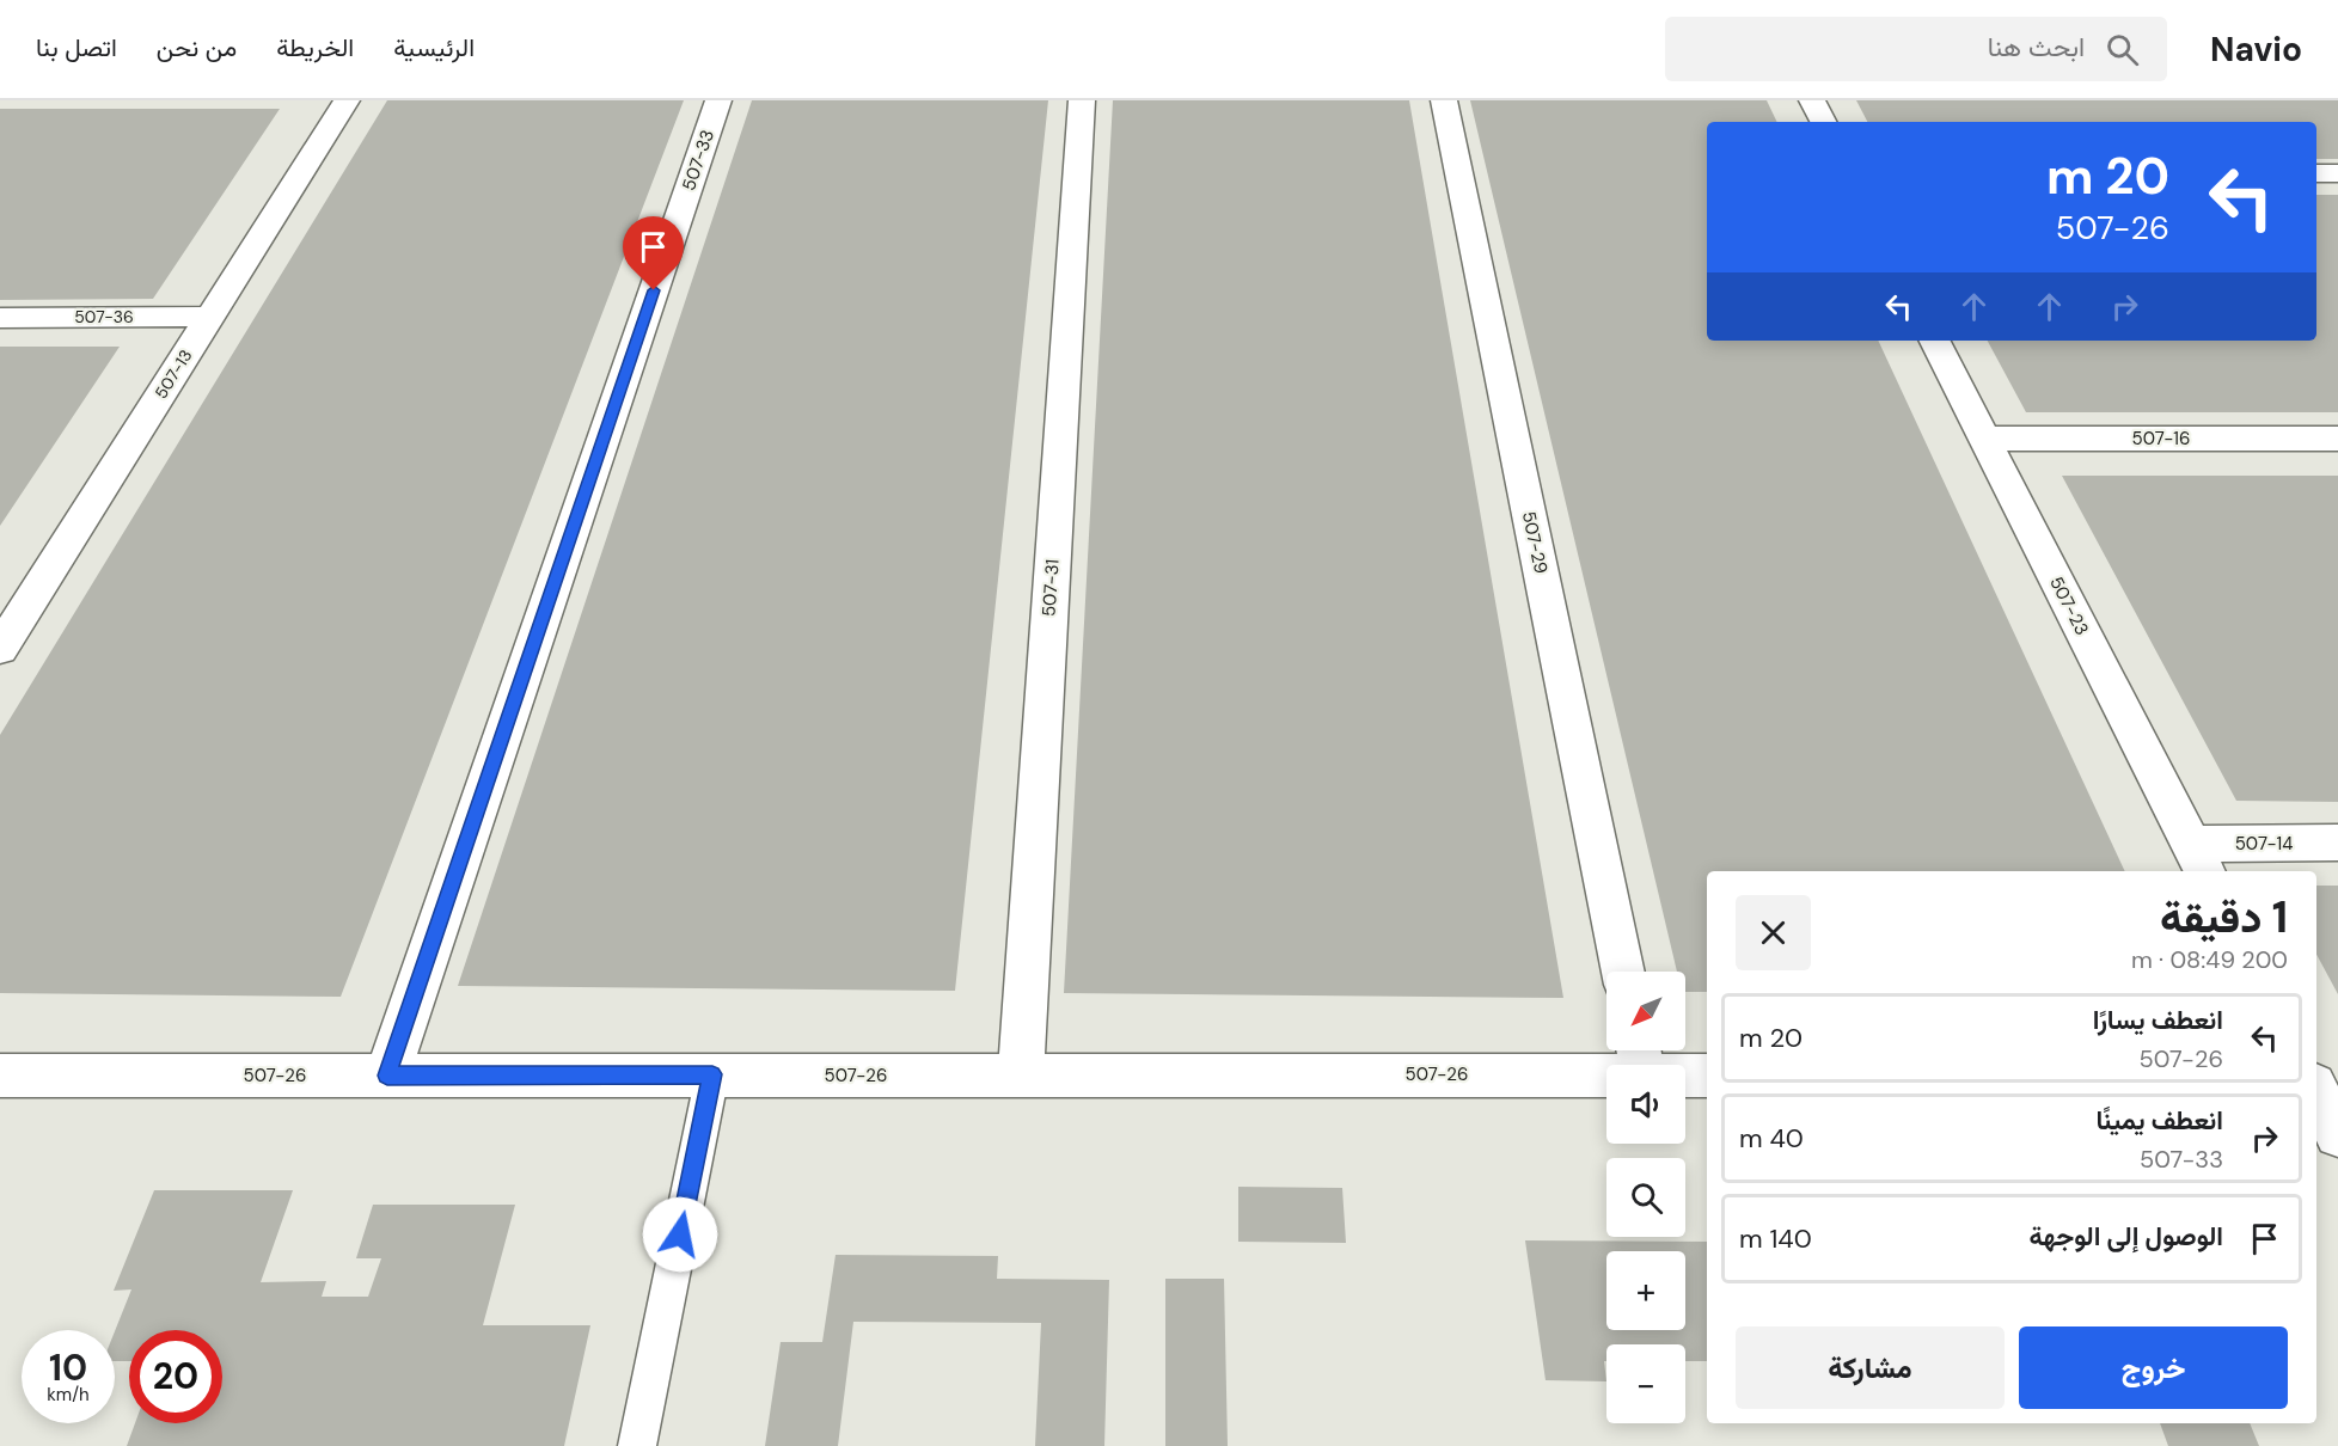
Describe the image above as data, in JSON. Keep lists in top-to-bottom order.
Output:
{
  "streets": {
    "street": [
      "507-33",
      "507-36",
      "507-13",
      "507-16",
      "507-29",
      "507-31",
      "507-23",
      "507-14",
      "507-26"
    ]
  },
  "crossings": [
    ["507-33", "507-26"],
    ["507-36", "507-13"],
    ["507-16", "507-23"],
    ["507-31", "507-26"],
    ["507-23", "507-14"]
  ],
  "north": "bottom left",
  "page": {
    "header": "Navio",
    "search": "ابحث هنا",
    "nav": [
      "الرئيسية",
      "الخريطة",
      "من نحن",
      "اتصل بنا"
    ],
    "turn": ["20 m", "507-26"],
    "heading": ["1 دقيقة", "200 m · 08:49"],
    "map_buttons": ["+", "−"],
    "list": [
      {
        "name": "انعطف يسارًا",
        "note": "507-26",
        "value": "20 m"
      },
      {
        "name": "انعطف يمينًا",
        "note": "507-33",
        "value": "40 m"
      },
      {
        "name": "الوصول إلى الوجهة",
        "value": "140 m"
      }
    ],
    "buttons": ["خروج", "مشاركة"],
    "speed": "10 km/h",
    "limit": "20"
  }
}
